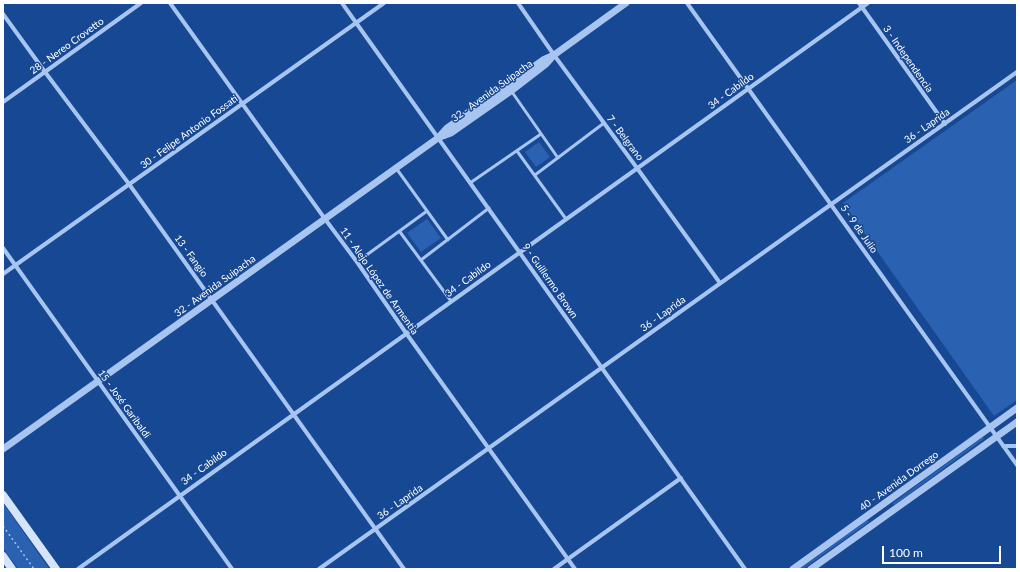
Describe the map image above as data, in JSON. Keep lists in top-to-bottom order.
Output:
{
  "streets": {
    "street": [
      "28 - Nereo Crovetto",
      "3 - Independencia",
      "32 - Avenida Suipacha",
      "34 - Cabildo",
      "36 - Laprida",
      "30 - Felipe Antonio Fossati",
      "7 - Belgrano",
      "5 - 9 de Julio",
      "13 - Fangio",
      "11 - Alejo López de Armentia",
      "9 - Guillermo Brown",
      "15 - José Garibaldi",
      "40 - Avenida Dorrego"
    ]
  },
  "crossings": [
    ["28 - Nereo Crovetto", "13 - Fangio"],
    ["3 - Independencia", "34 - Cabildo"],
    ["3 - Independencia", "36 - Laprida"],
    ["32 - Avenida Suipacha", "7 - Belgrano"],
    ["32 - Avenida Suipacha", "13 - Fangio"],
    ["32 - Avenida Suipacha", "11 - Alejo López de Armentia"],
    ["32 - Avenida Suipacha", "9 - Guillermo Brown"],
    ["32 - Avenida Suipacha", "15 - José Garibaldi"],
    ["34 - Cabildo", "7 - Belgrano"],
    ["34 - Cabildo", "5 - 9 de Julio"],
    ["34 - Cabildo", "13 - Fangio"],
    ["34 - Cabildo", "11 - Alejo López de Armentia"],
    ["34 - Cabildo", "9 - Guillermo Brown"],
    ["34 - Cabildo", "15 - José Garibaldi"],
    ["36 - Laprida", "7 - Belgrano"],
    ["36 - Laprida", "5 - 9 de Julio"],
    ["36 - Laprida", "13 - Fangio"],
    ["36 - Laprida", "11 - Alejo López de Armentia"],
    ["36 - Laprida", "9 - Guillermo Brown"],
    ["30 - Felipe Antonio Fossati", "13 - Fangio"],
    ["30 - Felipe Antonio Fossati", "11 - Alejo López de Armentia"],
    ["30 - Felipe Antonio Fossati", "9 - Guillermo Brown"],
    ["30 - Felipe Antonio Fossati", "15 - José Garibaldi"],
    ["5 - 9 de Julio", "40 - Avenida Dorrego"]
  ],
  "scale_bar": "100 m"
}
